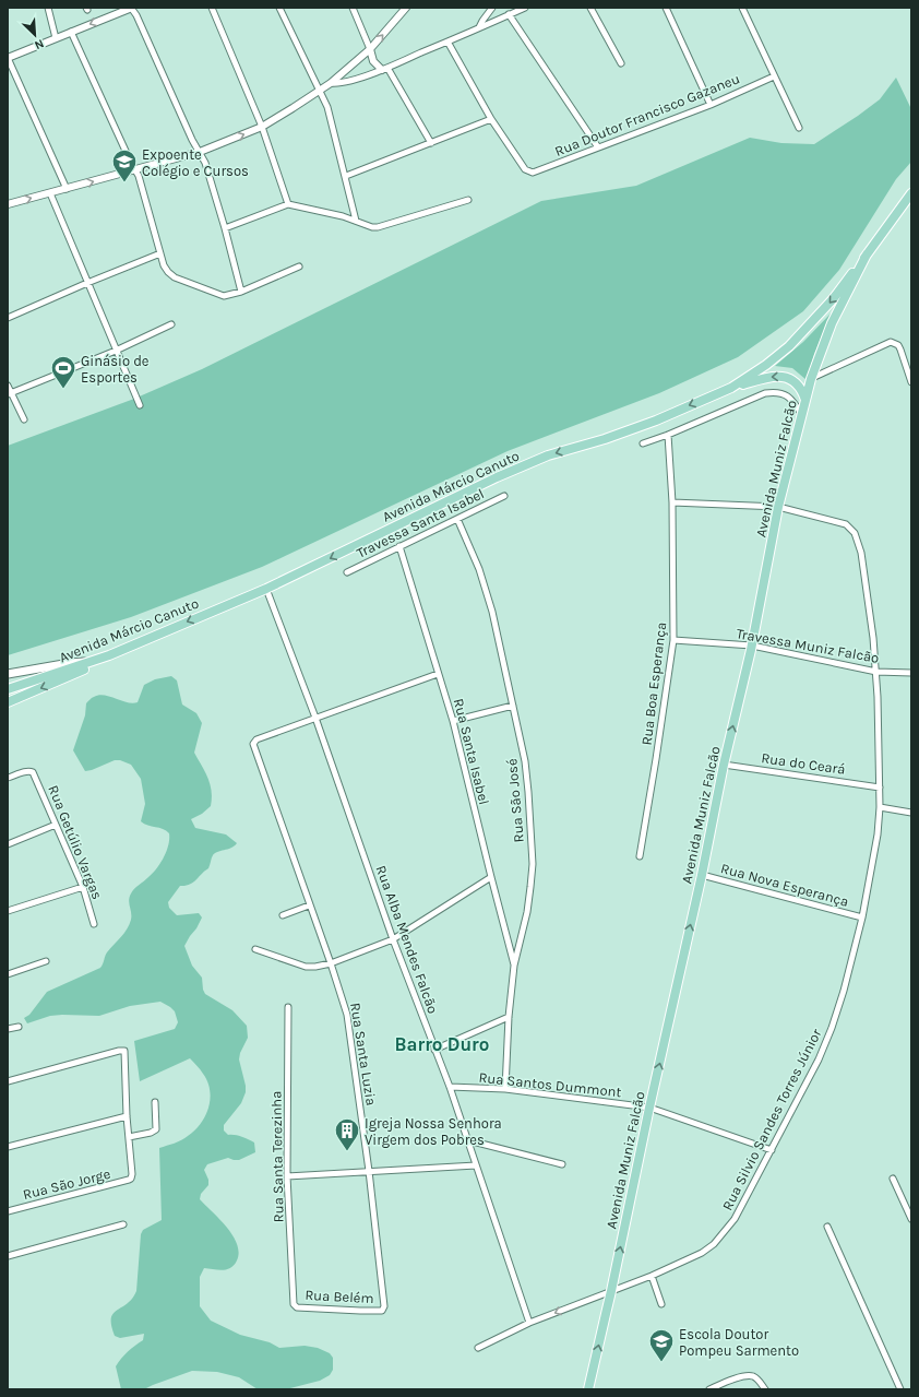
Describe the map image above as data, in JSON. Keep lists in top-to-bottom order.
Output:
{
  "streets": {
    "main road": ["Avenida Muniz Falcão", "Avenida Márcio Canuto"],
    "street": [
      "Rua Doutor Francisco Gazaneu",
      "Travessa Santa Isabel",
      "Travessa Muniz Falcão",
      "Rua Boa Esperança",
      "Rua Santa Isabel",
      "Rua do Ceará",
      "Rua São José",
      "Rua Getúlio Vargas",
      "Rua Nova Esperança",
      "Rua Alba Mendes Falcão",
      "Rua Santa Luzia",
      "Rua Santos Dummont",
      "Rua Silvio Sandes Torres Júnior",
      "Rua Santa Terezinha",
      "Rua São Jorge",
      "Rua Belém"
    ]
  },
  "crossings": [
    ["Avenida Muniz Falcão", "Avenida Márcio Canuto"],
    ["Avenida Muniz Falcão", "Travessa Muniz Falcão"],
    ["Avenida Muniz Falcão", "Rua do Ceará"],
    ["Avenida Muniz Falcão", "Rua Nova Esperança"],
    ["Avenida Muniz Falcão", "Rua Santos Dummont"],
    ["Avenida Muniz Falcão", "Rua Silvio Sandes Torres Júnior"],
    ["Avenida Márcio Canuto", "Rua Alba Mendes Falcão"],
    ["Travessa Santa Isabel", "Rua Santa Isabel"],
    ["Travessa Santa Isabel", "Rua São José"],
    ["Travessa Muniz Falcão", "Rua Boa Esperança"],
    ["Travessa Muniz Falcão", "Rua Silvio Sandes Torres Júnior"],
    ["Rua Boa Esperança", "Rua Silvio Sandes Torres Júnior"],
    ["Rua Santa Isabel", "Rua São José"],
    ["Rua do Ceará", "Rua Silvio Sandes Torres Júnior"],
    ["Rua São José", "Rua Santos Dummont"],
    ["Rua Nova Esperança", "Rua Silvio Sandes Torres Júnior"],
    ["Rua Alba Mendes Falcão", "Rua Santa Luzia"],
    ["Rua Alba Mendes Falcão", "Rua Santos Dummont"],
    ["Rua Alba Mendes Falcão", "Rua Silvio Sandes Torres Júnior"],
    ["Rua Santa Luzia", "Rua Belém"],
    ["Rua Santos Dummont", "Rua Silvio Sandes Torres Júnior"],
    ["Rua Santa Terezinha", "Rua Belém"]
  ],
  "one_way": ["Avenida Muniz Falcão", "Avenida Márcio Canuto"],
  "districts": ["Barro Duro"],
  "places": {
    "school or university": ["Expoente Colégio e Cursos", "Escola Doutor Pompeu Sarmento"],
    "sports": ["Ginásio de Esportes"],
    "building": ["Igreja Nossa Senhora Virgem dos Pobres"]
  },
  "north": "bottom right"
}
